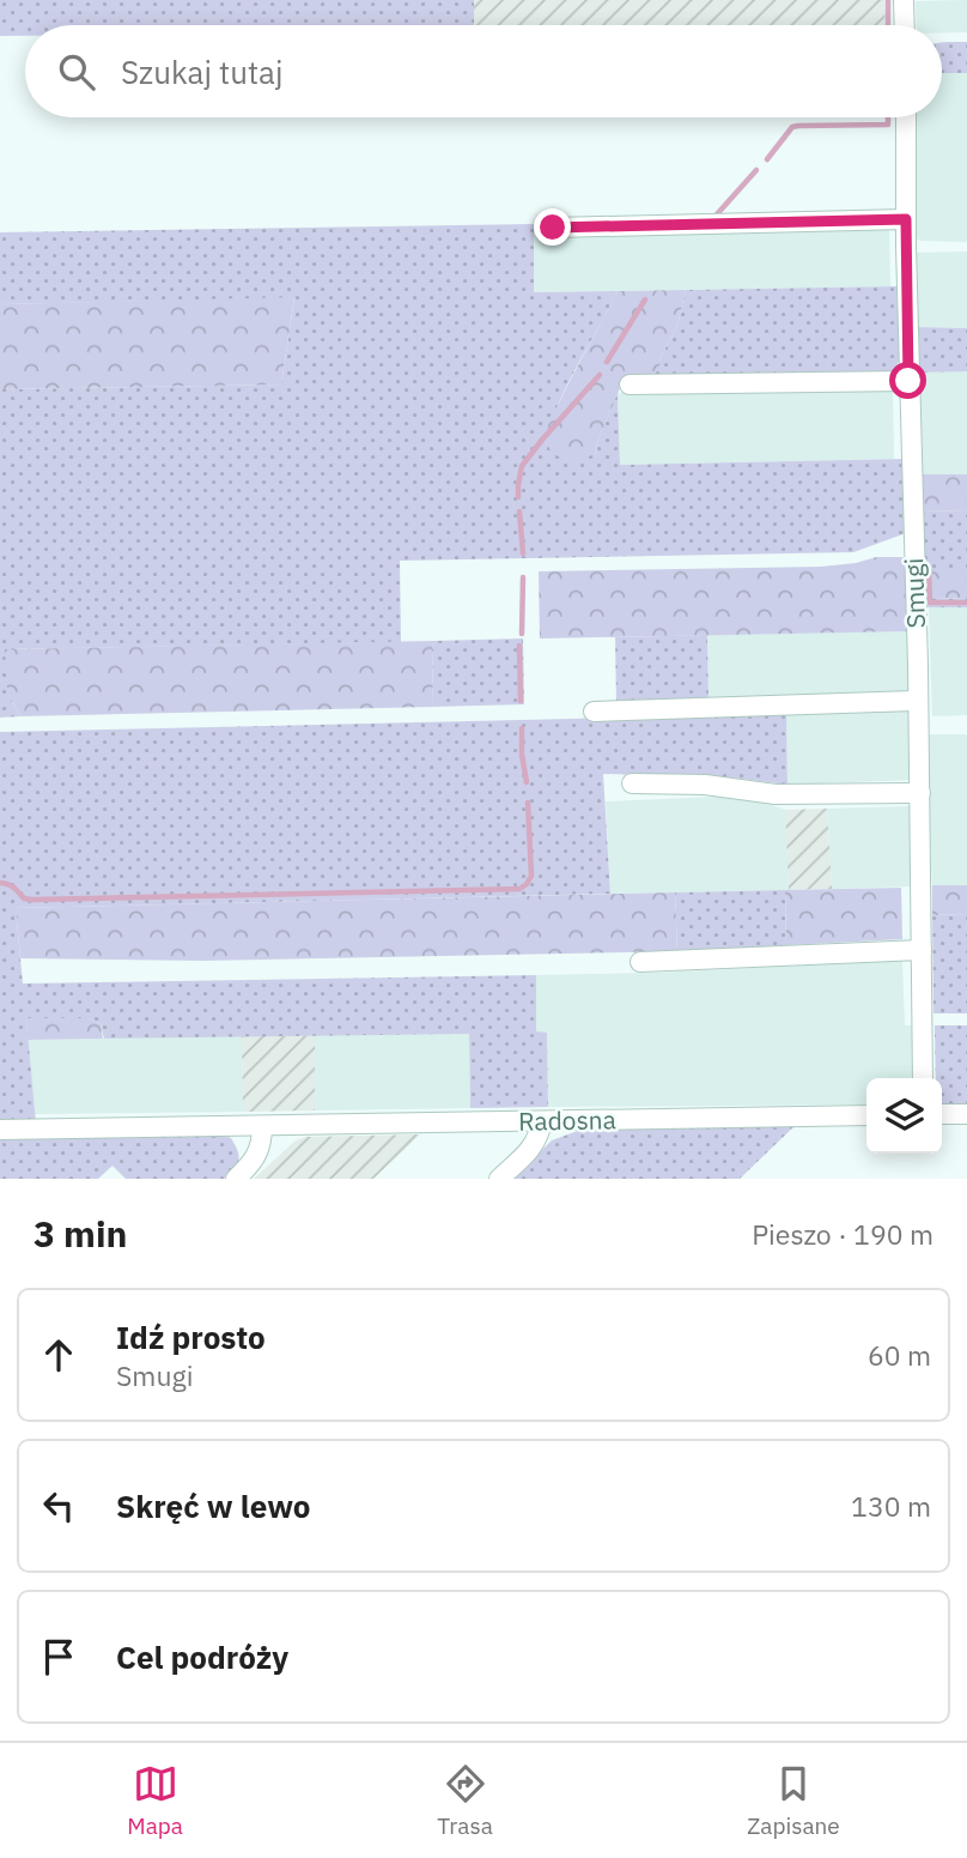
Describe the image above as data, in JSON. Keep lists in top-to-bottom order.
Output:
{
  "streets": {
    "street": ["Smugi", "Radosna"]
  },
  "page": {
    "search": "Szukaj tutaj",
    "heading": ["3 min", "Pieszo · 190 m"],
    "list": [
      ["Idź prosto", "Smugi", "60 m"],
      ["Skręć w lewo", "130 m"],
      "Cel podróży"
    ],
    "nav": ["Mapa", "Trasa", "Zapisane"]
  }
}
